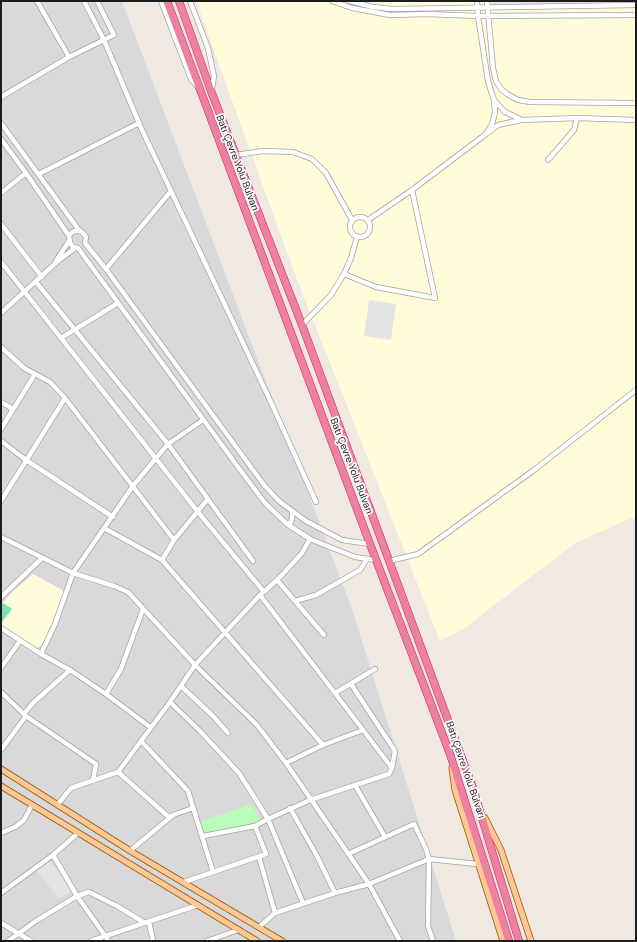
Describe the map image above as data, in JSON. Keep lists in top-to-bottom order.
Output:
{
  "streets": {
    "highway": ["Batı Çevre Yolu Bulvarı"]
  }
}
